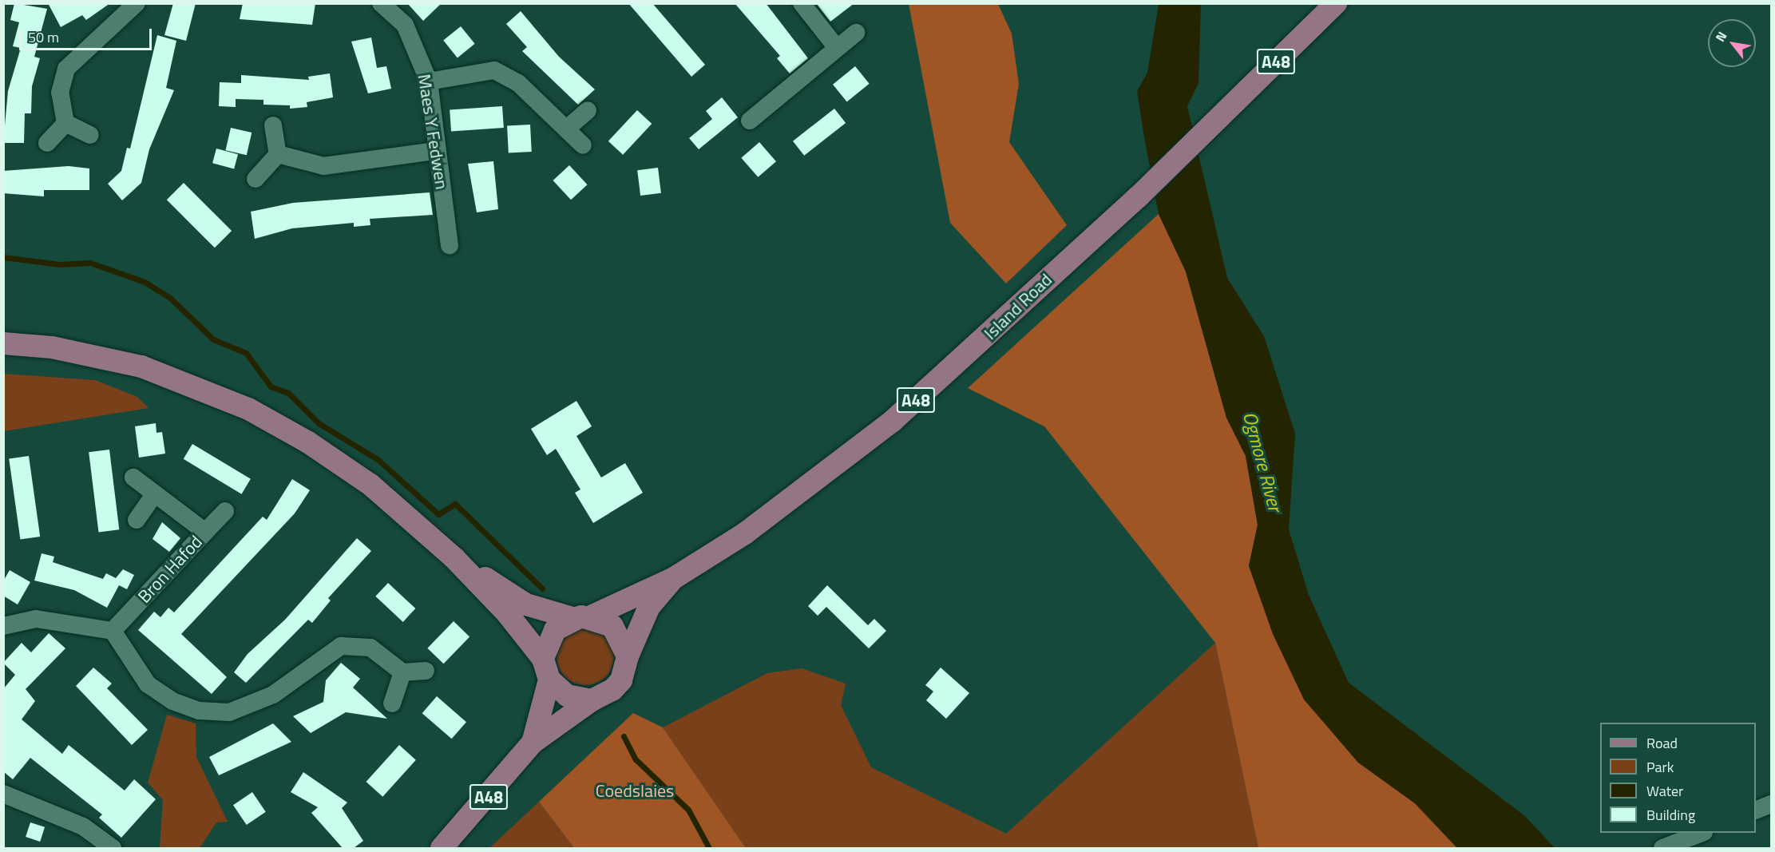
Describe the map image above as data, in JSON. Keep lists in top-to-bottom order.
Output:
{
  "streets": {
    "main road": ["A48", "Island Road"],
    "street": ["Maes Y Fedwen", "Bron Hafod"]
  },
  "crossings": [
    ["A48", "Island Road"]
  ],
  "water": ["Ogmore River"],
  "parks": ["Coedslaies"],
  "legend": [
    "Road",
    "Park",
    "Water",
    "Building"
  ],
  "scale_bar": "50 m",
  "north": "top left"
}
